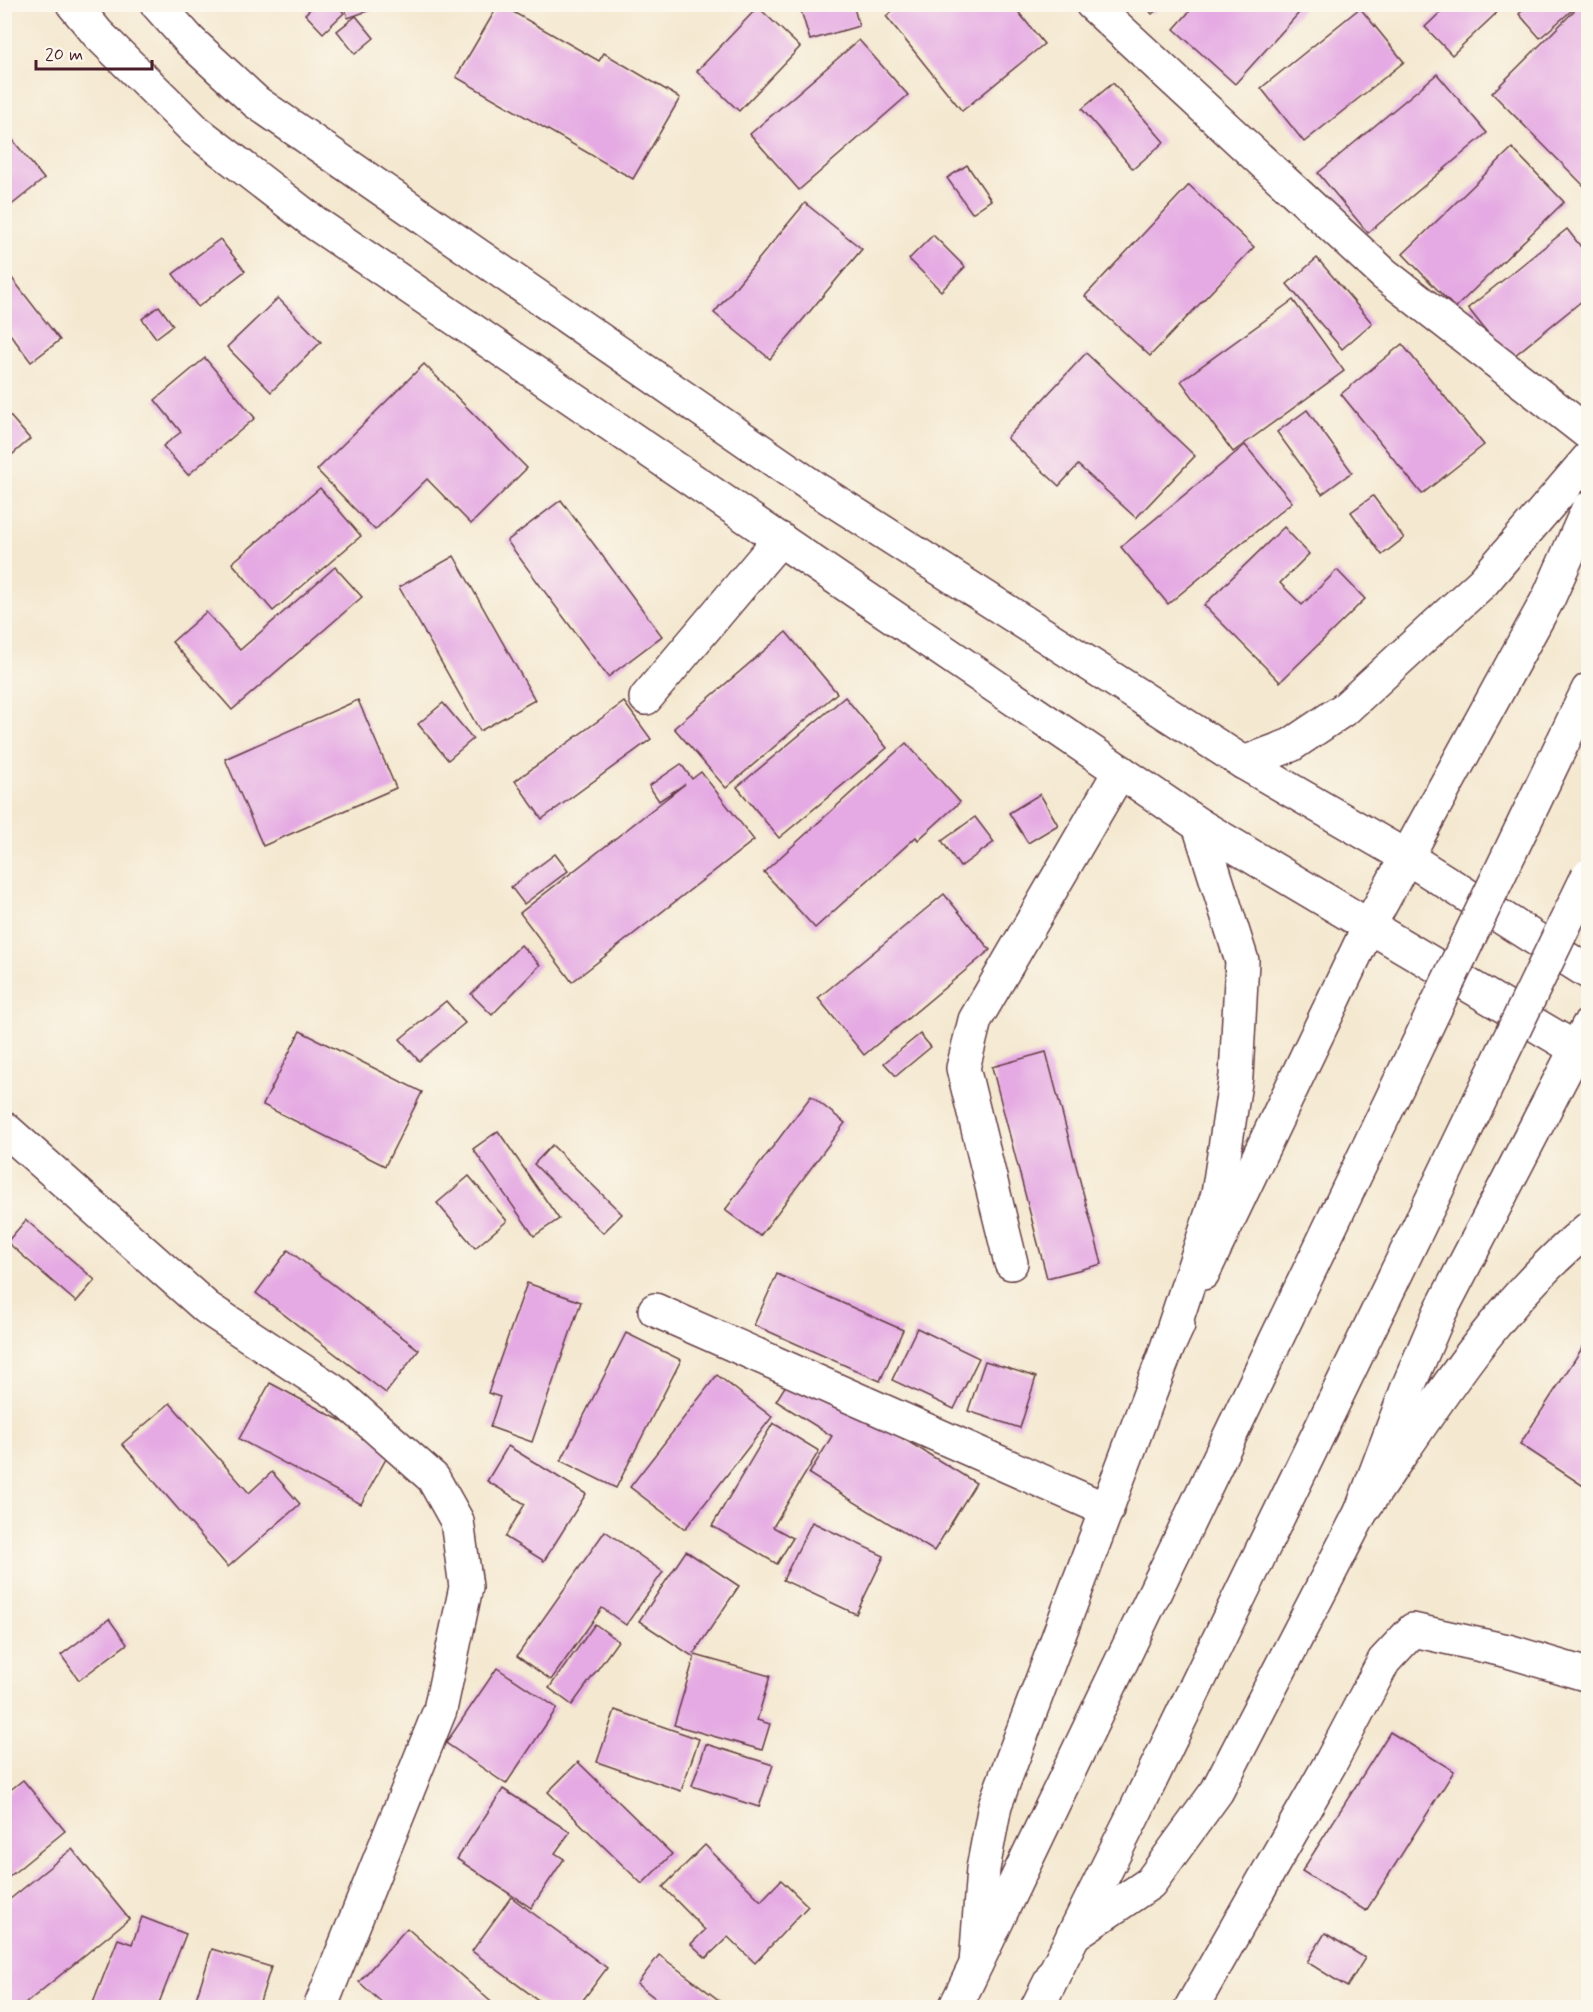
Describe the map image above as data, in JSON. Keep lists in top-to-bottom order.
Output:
{
  "scale_bar": "20 m"
}
